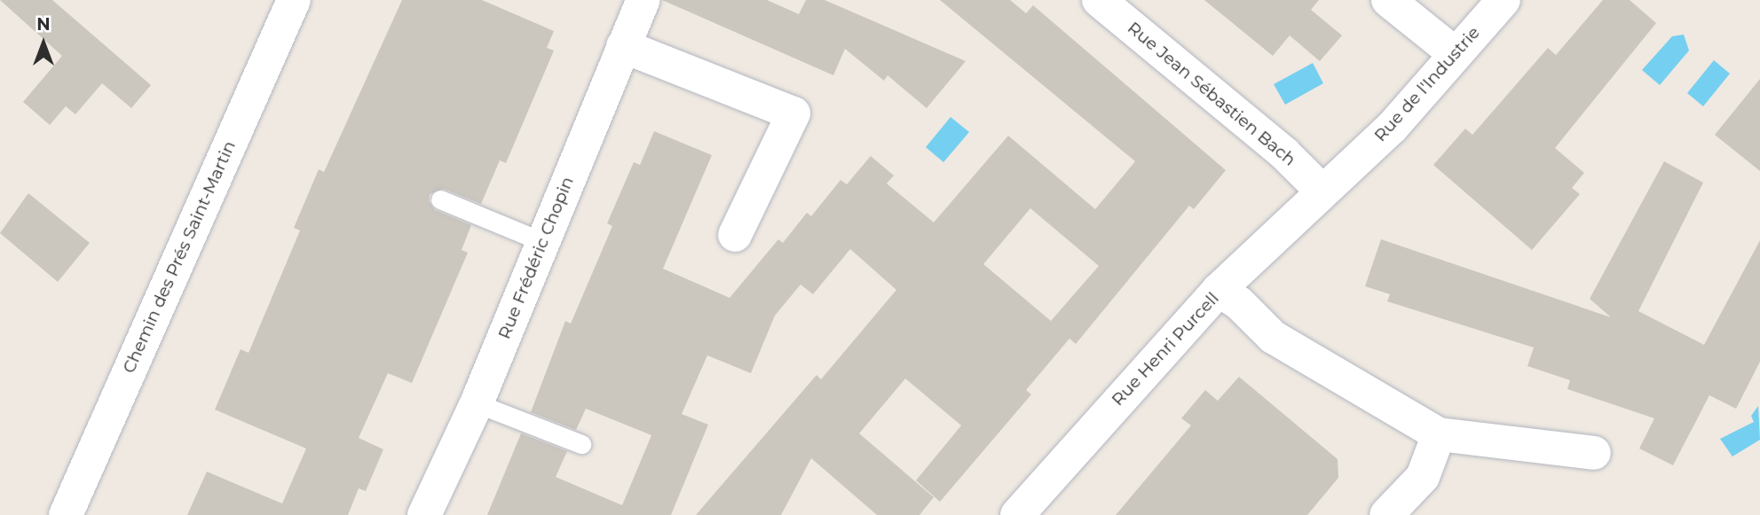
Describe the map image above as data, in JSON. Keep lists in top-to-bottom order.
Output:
{
  "streets": {
    "street": [
      "Rue de l'Industrie",
      "Rue Jean Sébastien Bach",
      "Chemin des Prés Saint-Martin",
      "Rue Frédéric Chopin",
      "Rue Henri Purcell"
    ]
  },
  "crossings": [
    ["Rue de l'Industrie", "Rue Jean Sébastien Bach"],
    ["Rue de l'Industrie", "Rue Henri Purcell"],
    ["Rue Jean Sébastien Bach", "Rue Henri Purcell"]
  ],
  "north": "top"
}
